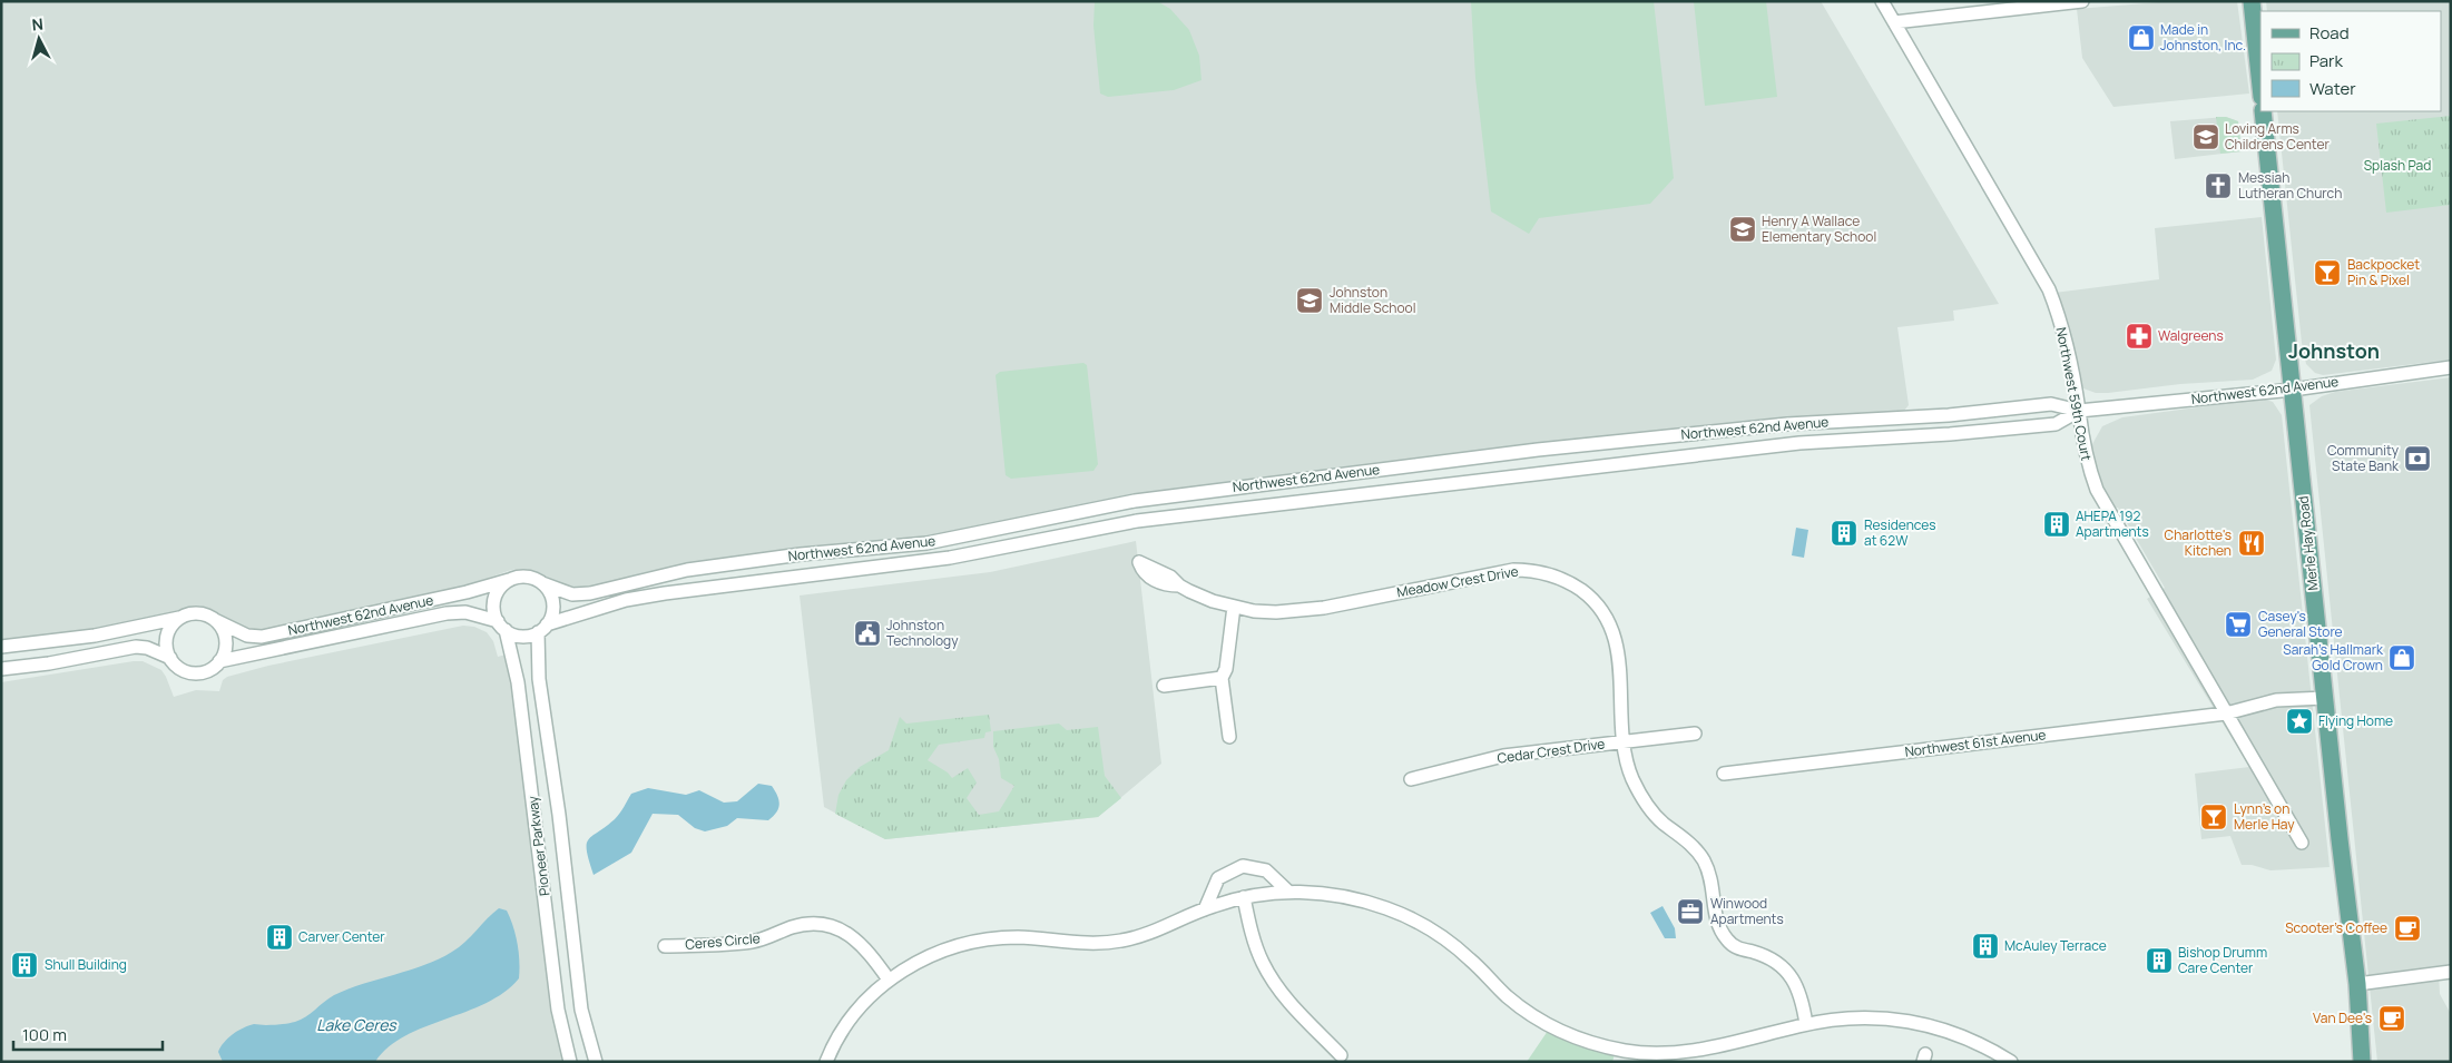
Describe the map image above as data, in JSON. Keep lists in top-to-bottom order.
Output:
{
  "streets": {
    "main road": ["Merle Hay Road"],
    "street": [
      "Northwest 62nd Avenue",
      "Northwest 59th Court",
      "Meadow Crest Drive",
      "Northwest 61st Avenue",
      "Cedar Crest Drive",
      "Pioneer Parkway",
      "Ceres Circle"
    ]
  },
  "crossings": [
    ["Northwest 62nd Avenue", "Northwest 59th Court"],
    ["Northwest 62nd Avenue", "Merle Hay Road"],
    ["Northwest 62nd Avenue", "Pioneer Parkway"],
    ["Northwest 59th Court", "Northwest 61st Avenue"],
    ["Merle Hay Road", "Northwest 61st Avenue"],
    ["Meadow Crest Drive", "Cedar Crest Drive"]
  ],
  "districts": ["Johnston"],
  "water": ["Lake Ceres"],
  "parks": ["Splash Pad"],
  "places": {
    "shop": ["Made in Johnston, Inc.", "Sarah's Hallmark Gold Crown"],
    "school or university": ["Loving Arms Childrens Center", "Henry A Wallace Elementary School", "Johnston Middle School"],
    "church": ["Messiah Lutheran Church"],
    "bar": ["Backpocket Pin & Pixel", "Lynn's on Merle Hay"],
    "pharmacy": ["Walgreens"],
    "bank": ["Community State Bank"],
    "building": [
      "AHEPA 192 Apartments",
      "Residences at 62W",
      "Carver Center",
      "McAuley Terrace",
      "Bishop Drumm Care Center",
      "Shull Building"
    ],
    "restaurant": ["Charlotte's Kitchen"],
    "supermarket": ["Casey's General Store"],
    "public building": ["Johnston Technology"],
    "place": ["Flying Home"],
    "office": ["Winwood Apartments"],
    "cafe": ["Scooter's Coffee", "Van Dee's"]
  },
  "legend": ["Road", "Park", "Water"],
  "scale_bar": "100 m",
  "north": "top"
}
